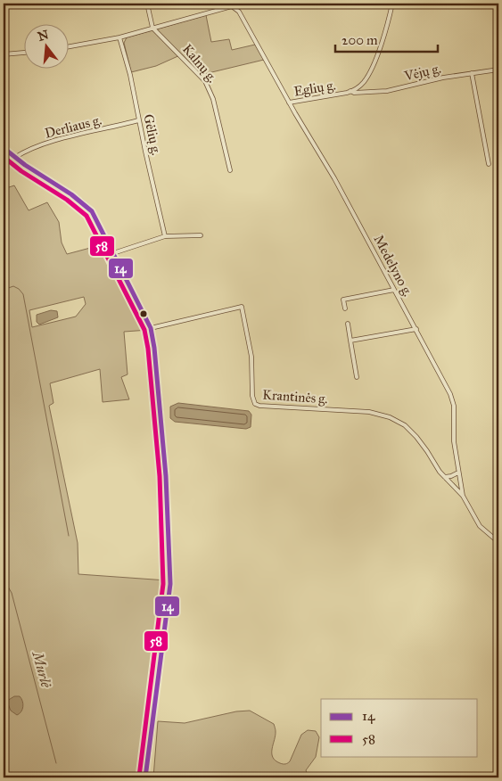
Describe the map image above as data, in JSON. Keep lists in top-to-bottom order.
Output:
{
  "streets": {
    "street": [
      "Kalnų g.",
      "Vėjų g.",
      "Eglių g.",
      "Derliaus g.",
      "Gėlių g.",
      "Medelyno g.",
      "Krantinės g."
    ]
  },
  "crossings": [
    ["Vėjų g.", "Eglių g."],
    ["Eglių g.", "Medelyno g."],
    ["Derliaus g.", "Gėlių g."],
    ["Medelyno g.", "Krantinės g."]
  ],
  "water": ["Murlė"],
  "lines": ["transit line 14", "transit line 58"],
  "legend": ["14", "58"],
  "scale_bar": "200 m",
  "north": "top"
}
